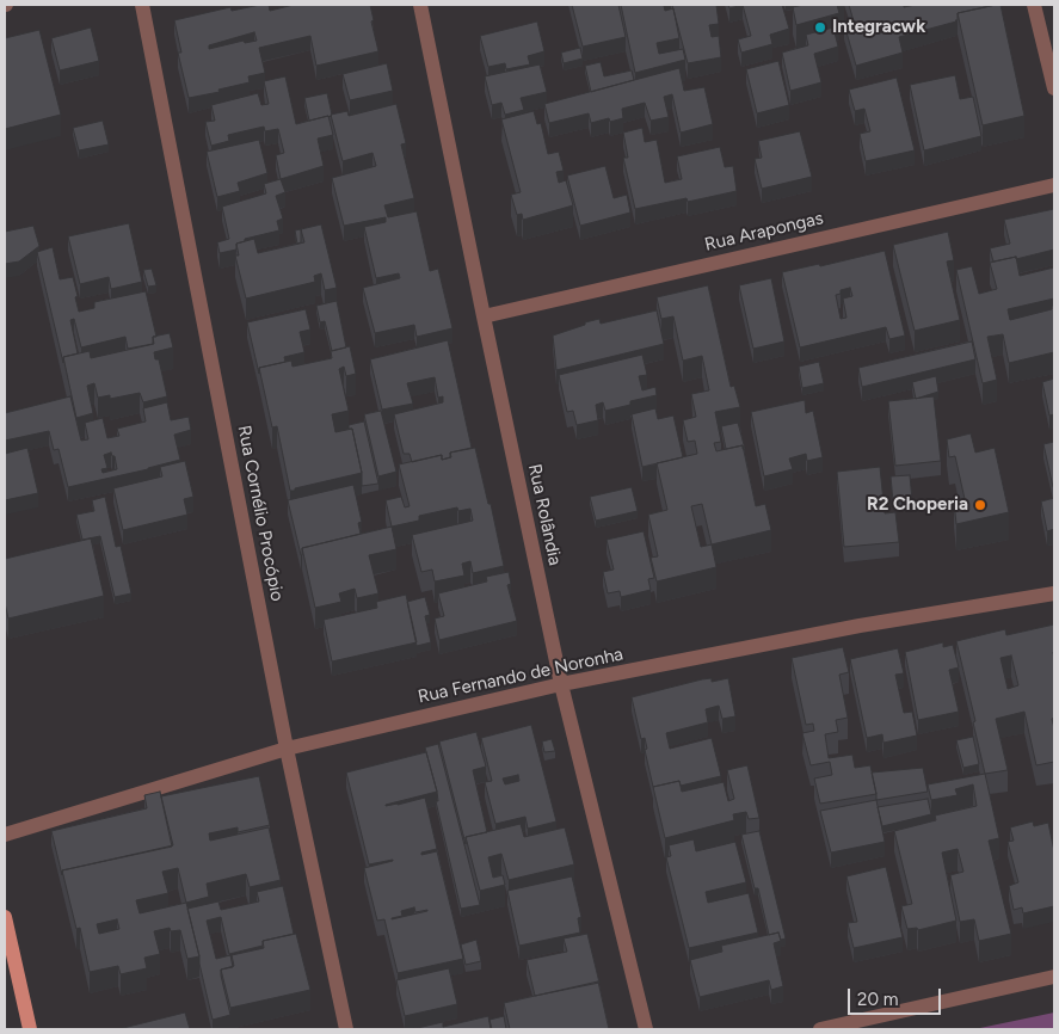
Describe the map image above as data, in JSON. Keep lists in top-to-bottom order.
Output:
{
  "streets": {
    "street": [
      "Rua Arapongas",
      "Rua Cornélio Procópio",
      "Rua Rolândia",
      "Rua Fernando de Noronha"
    ]
  },
  "crossings": [
    ["Rua Arapongas", "Rua Rolândia"],
    ["Rua Cornélio Procópio", "Rua Fernando de Noronha"],
    ["Rua Rolândia", "Rua Fernando de Noronha"]
  ],
  "places": ["Integracwk", "R2 Choperia"],
  "scale_bar": "20 m"
}
